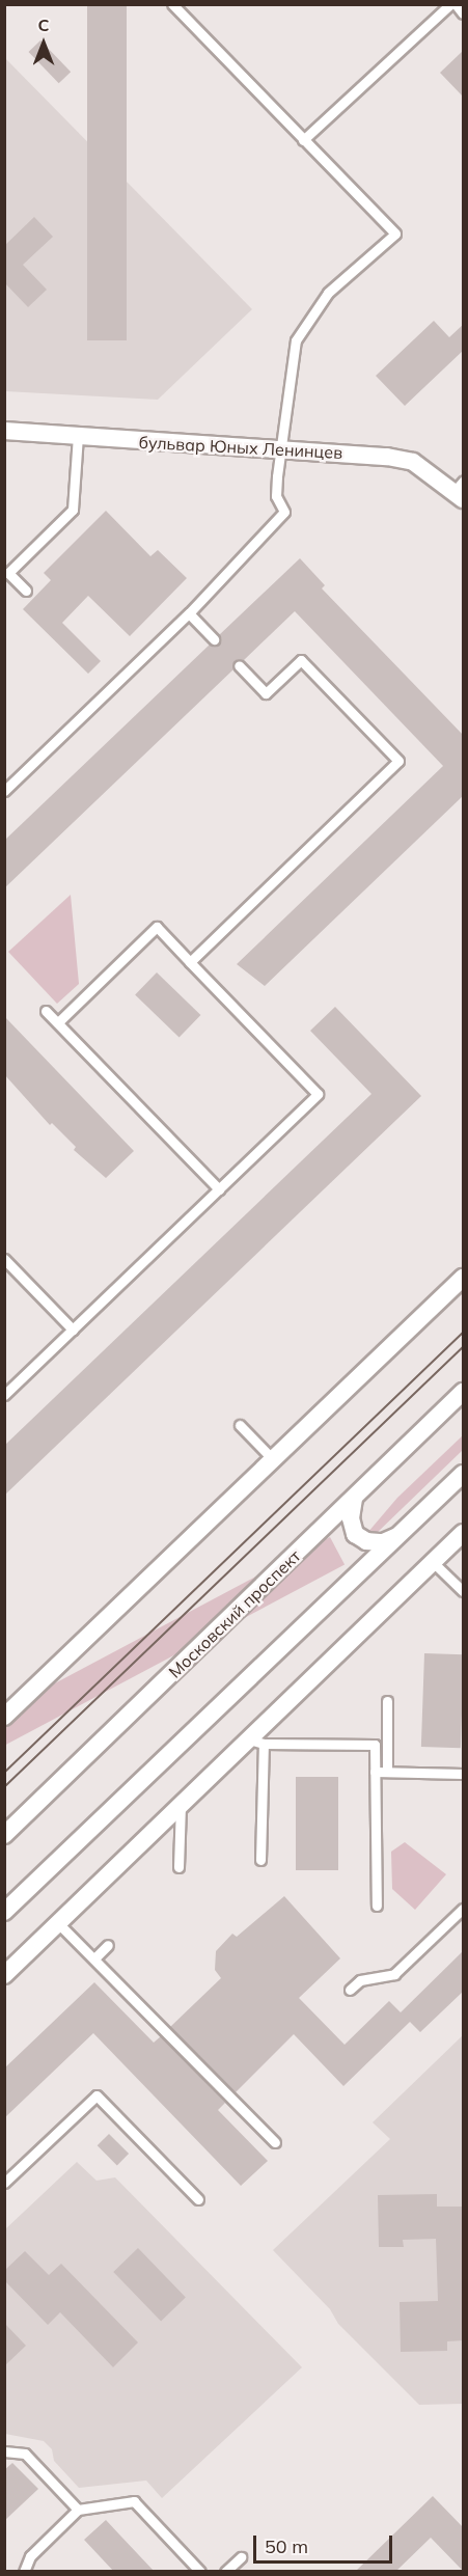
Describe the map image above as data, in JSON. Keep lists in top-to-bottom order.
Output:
{
  "streets": {
    "street": ["бульвар Юных Ленинцев", "Московский проспект"]
  },
  "scale_bar": "50 m",
  "north": "top"
}
